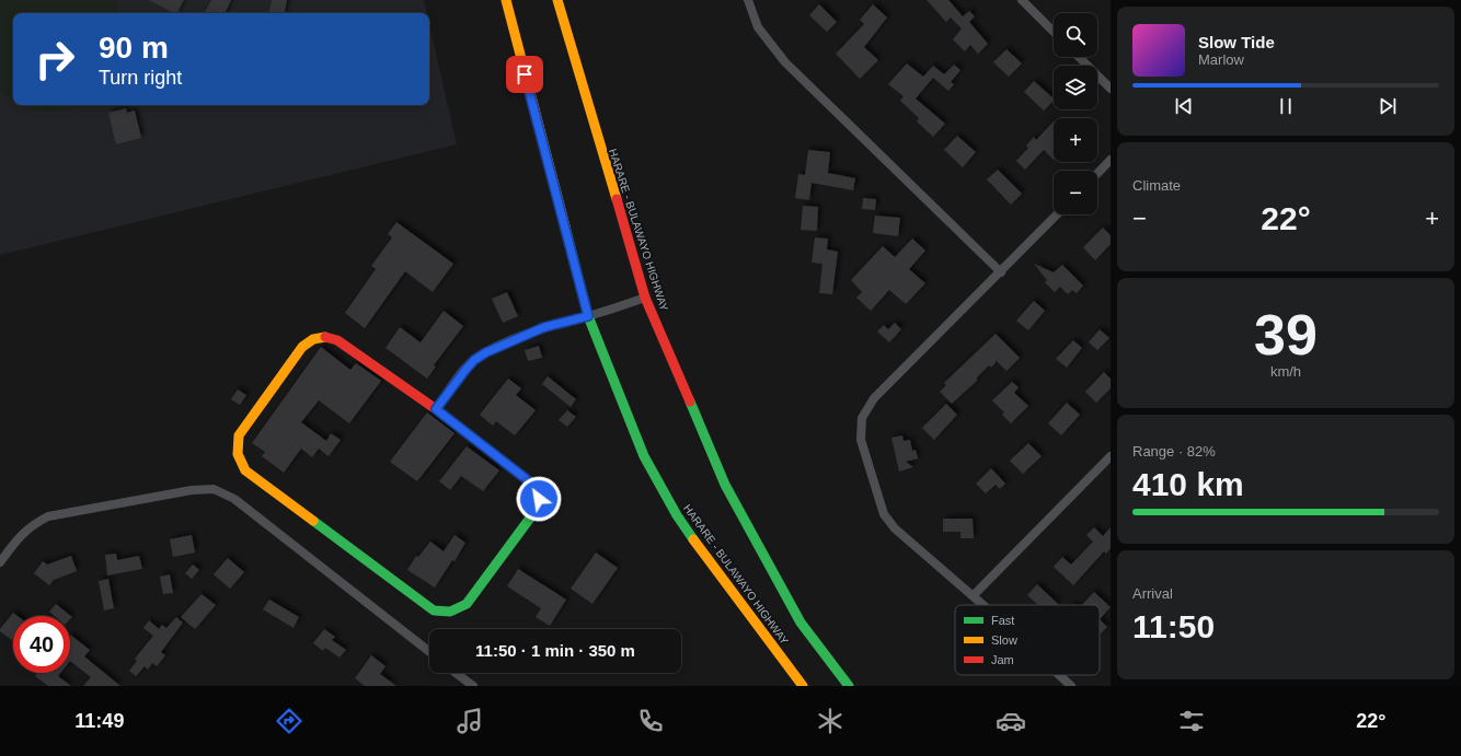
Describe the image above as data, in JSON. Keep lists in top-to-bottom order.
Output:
{
  "streets": {
    "main road": ["HARARE - BULAWAYO HIGHWAY"]
  },
  "legend": ["Fast", "Slow", "Jam"],
  "page": {
    "map_buttons": ["+", "−"],
    "turn": ["90 m", "Turn right"],
    "song": ["Slow Tide", "Marlow"],
    "tile": [
      "Climate",
      ["39", "km/h"],
      ["Range · 82%", "410 km"],
      ["Arrival", "11:50"]
    ],
    "heat": ["−", "22°", "+"],
    "limit": "40",
    "trip": "11:50 · 1 min · 350 m",
    "tabs": ["11:49", "22°"]
  }
}
